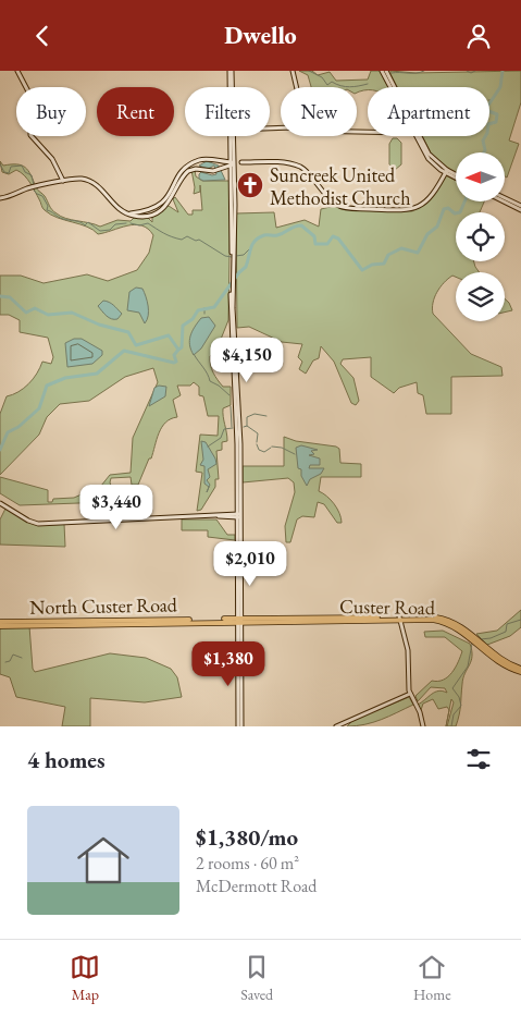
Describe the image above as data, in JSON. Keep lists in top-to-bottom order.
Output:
{
  "streets": {
    "main road": ["North Custer Road", "Custer Road"]
  },
  "crossings": [
    ["North Custer Road", "Custer Road"]
  ],
  "places": {
    "church": ["Suncreek United Methodist Church"]
  },
  "north": "left",
  "page": {
    "header": "Dwello",
    "chip": [
      "Buy",
      "Rent",
      "Filters",
      "New",
      "Apartment"
    ],
    "price": [
      "$4,150",
      "$3,440",
      "$2,010",
      "$1,380"
    ],
    "heading": "4 homes",
    "list": [
      {
        "name": "$1,380/mo",
        "note": "2 rooms · 60 m² · McDermott Road"
      }
    ],
    "tabs": ["Map", "Saved", "Home"]
  }
}
